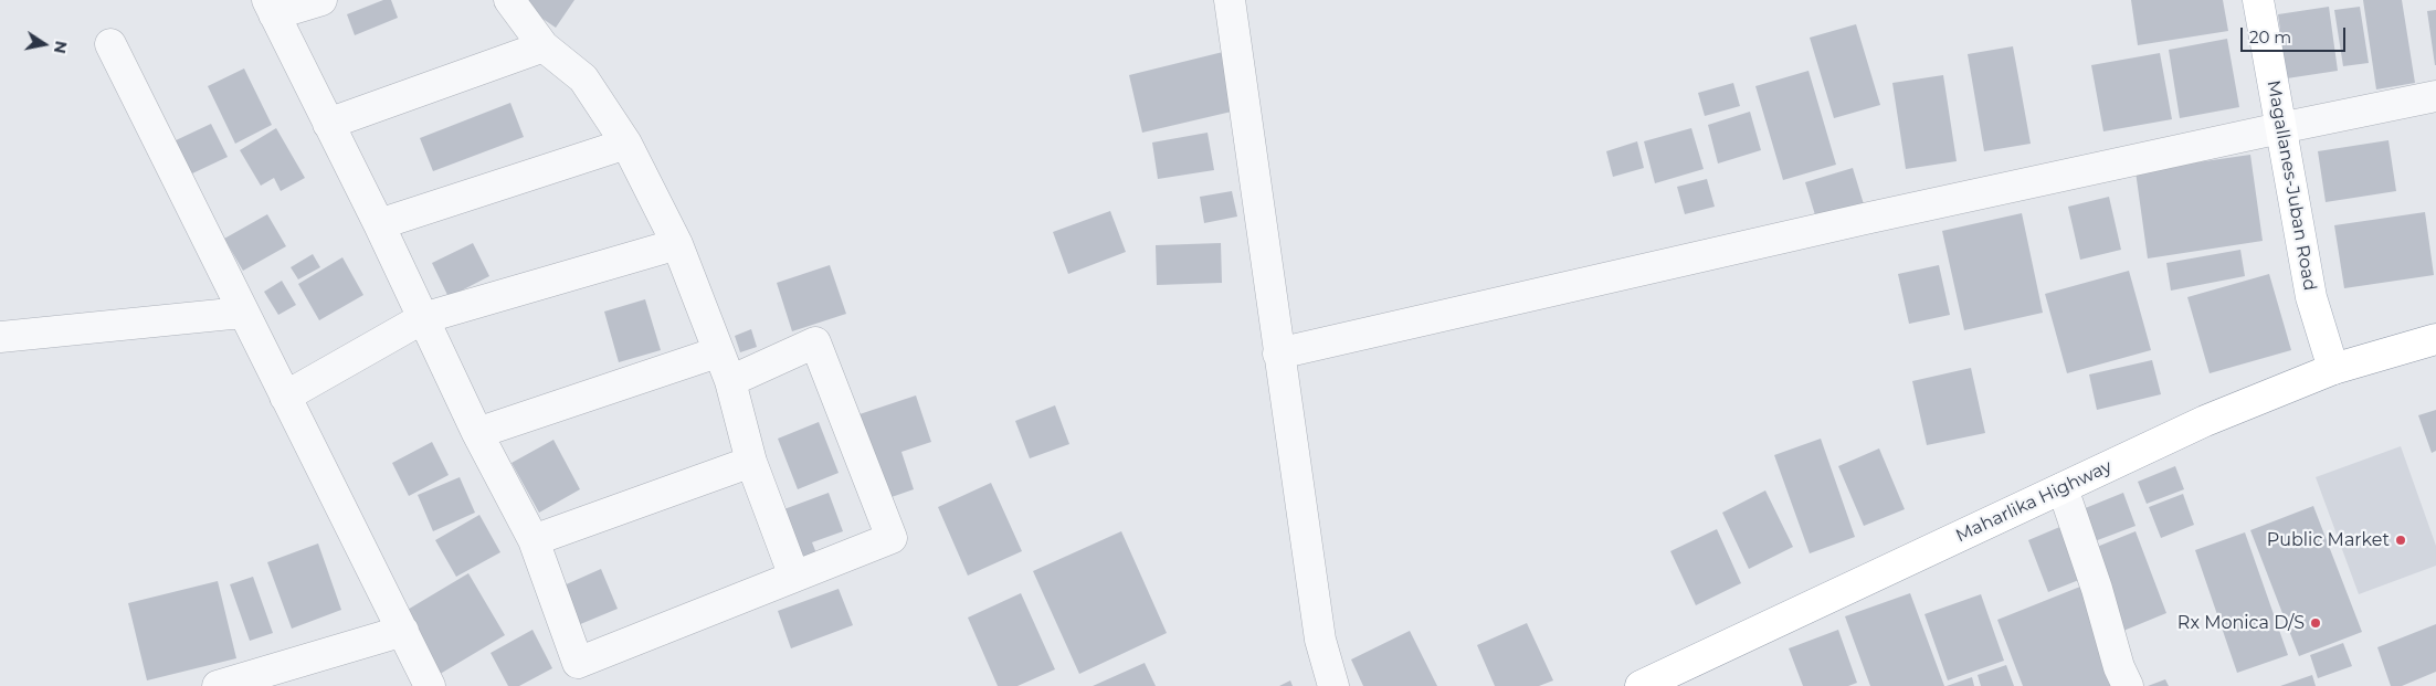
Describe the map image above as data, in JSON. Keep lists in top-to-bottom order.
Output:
{
  "streets": {
    "main road": ["Magallanes-Juban Road", "Maharlika Highway"]
  },
  "crossings": [
    ["Magallanes-Juban Road", "Maharlika Highway"]
  ],
  "places": ["Public Market", "Rx Monica D/S"],
  "scale_bar": "20 m",
  "north": "right"
}
